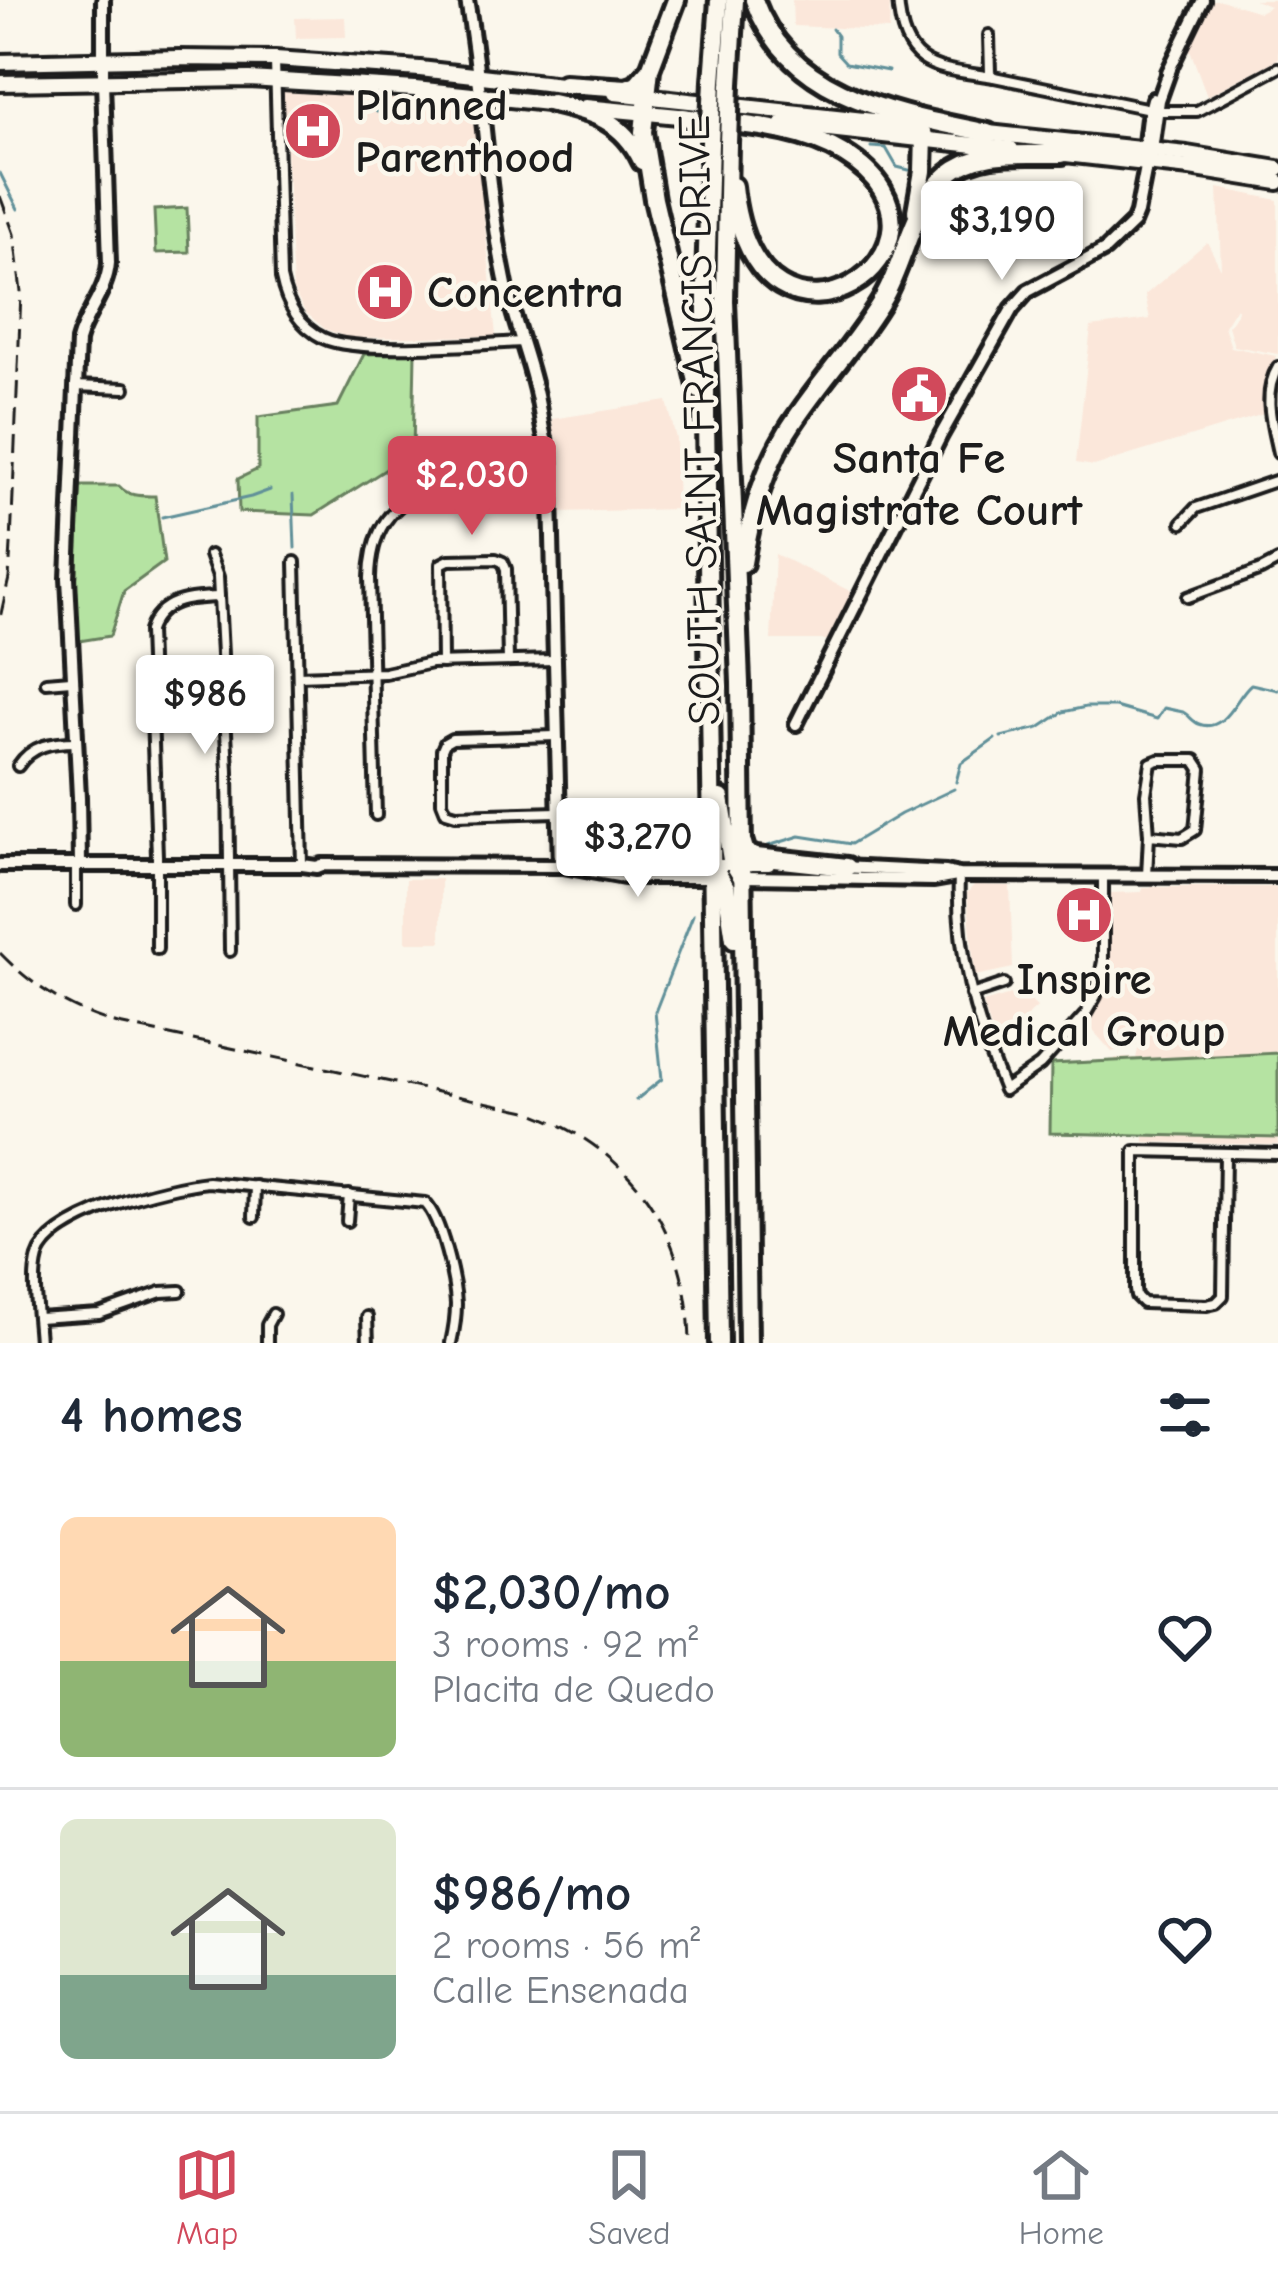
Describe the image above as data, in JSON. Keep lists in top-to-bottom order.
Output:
{
  "streets": {
    "highway": ["SOUTH SAINT FRANCIS DRIVE"]
  },
  "places": {
    "hospital": ["Planned Parenthood", "Concentra", "Inspire Medical Group"],
    "public building": ["Santa Fe Magistrate Court"]
  },
  "page": {
    "price": [
      "$3,190",
      "$2,030",
      "$986",
      "$3,270"
    ],
    "heading": "4 homes",
    "list": [
      {
        "name": "$2,030/mo",
        "note": "3 rooms · 92 m² · Placita de Quedo"
      },
      {
        "name": "$986/mo",
        "note": "2 rooms · 56 m² · Calle Ensenada"
      }
    ],
    "tabs": ["Map", "Saved", "Home"]
  }
}
